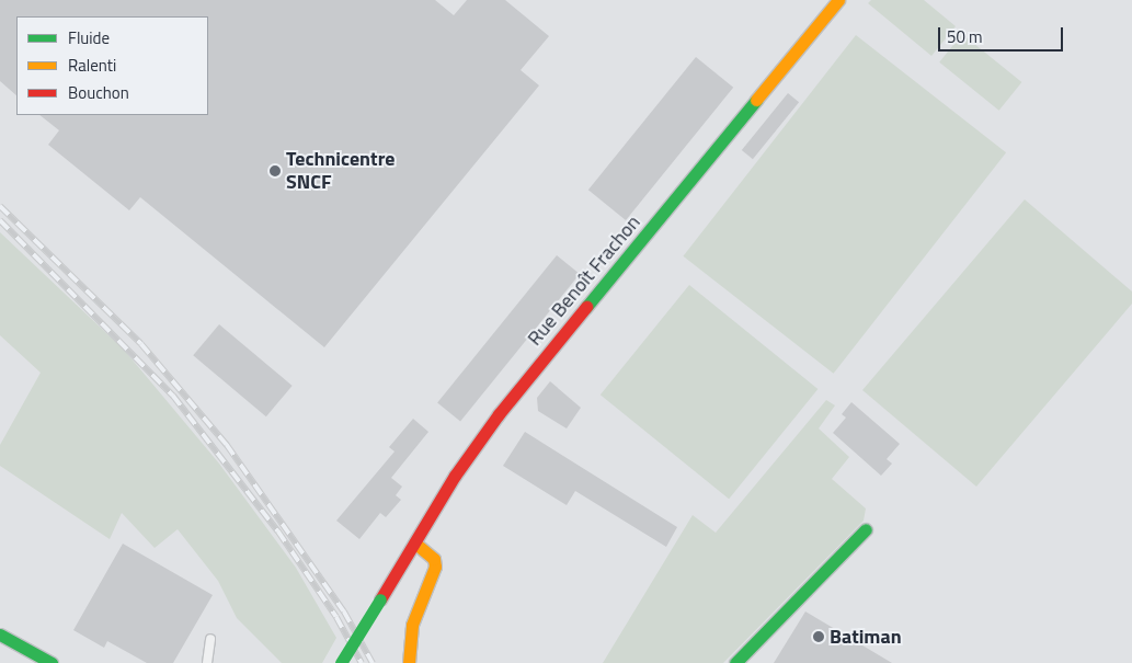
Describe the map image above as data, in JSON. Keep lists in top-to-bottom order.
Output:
{
  "streets": {
    "main road": ["Rue Benoît Frachon"]
  },
  "places": ["Technicentre SNCF", "Batiman"],
  "legend": ["Fluide", "Ralenti", "Bouchon"],
  "scale_bar": "50 m"
}
